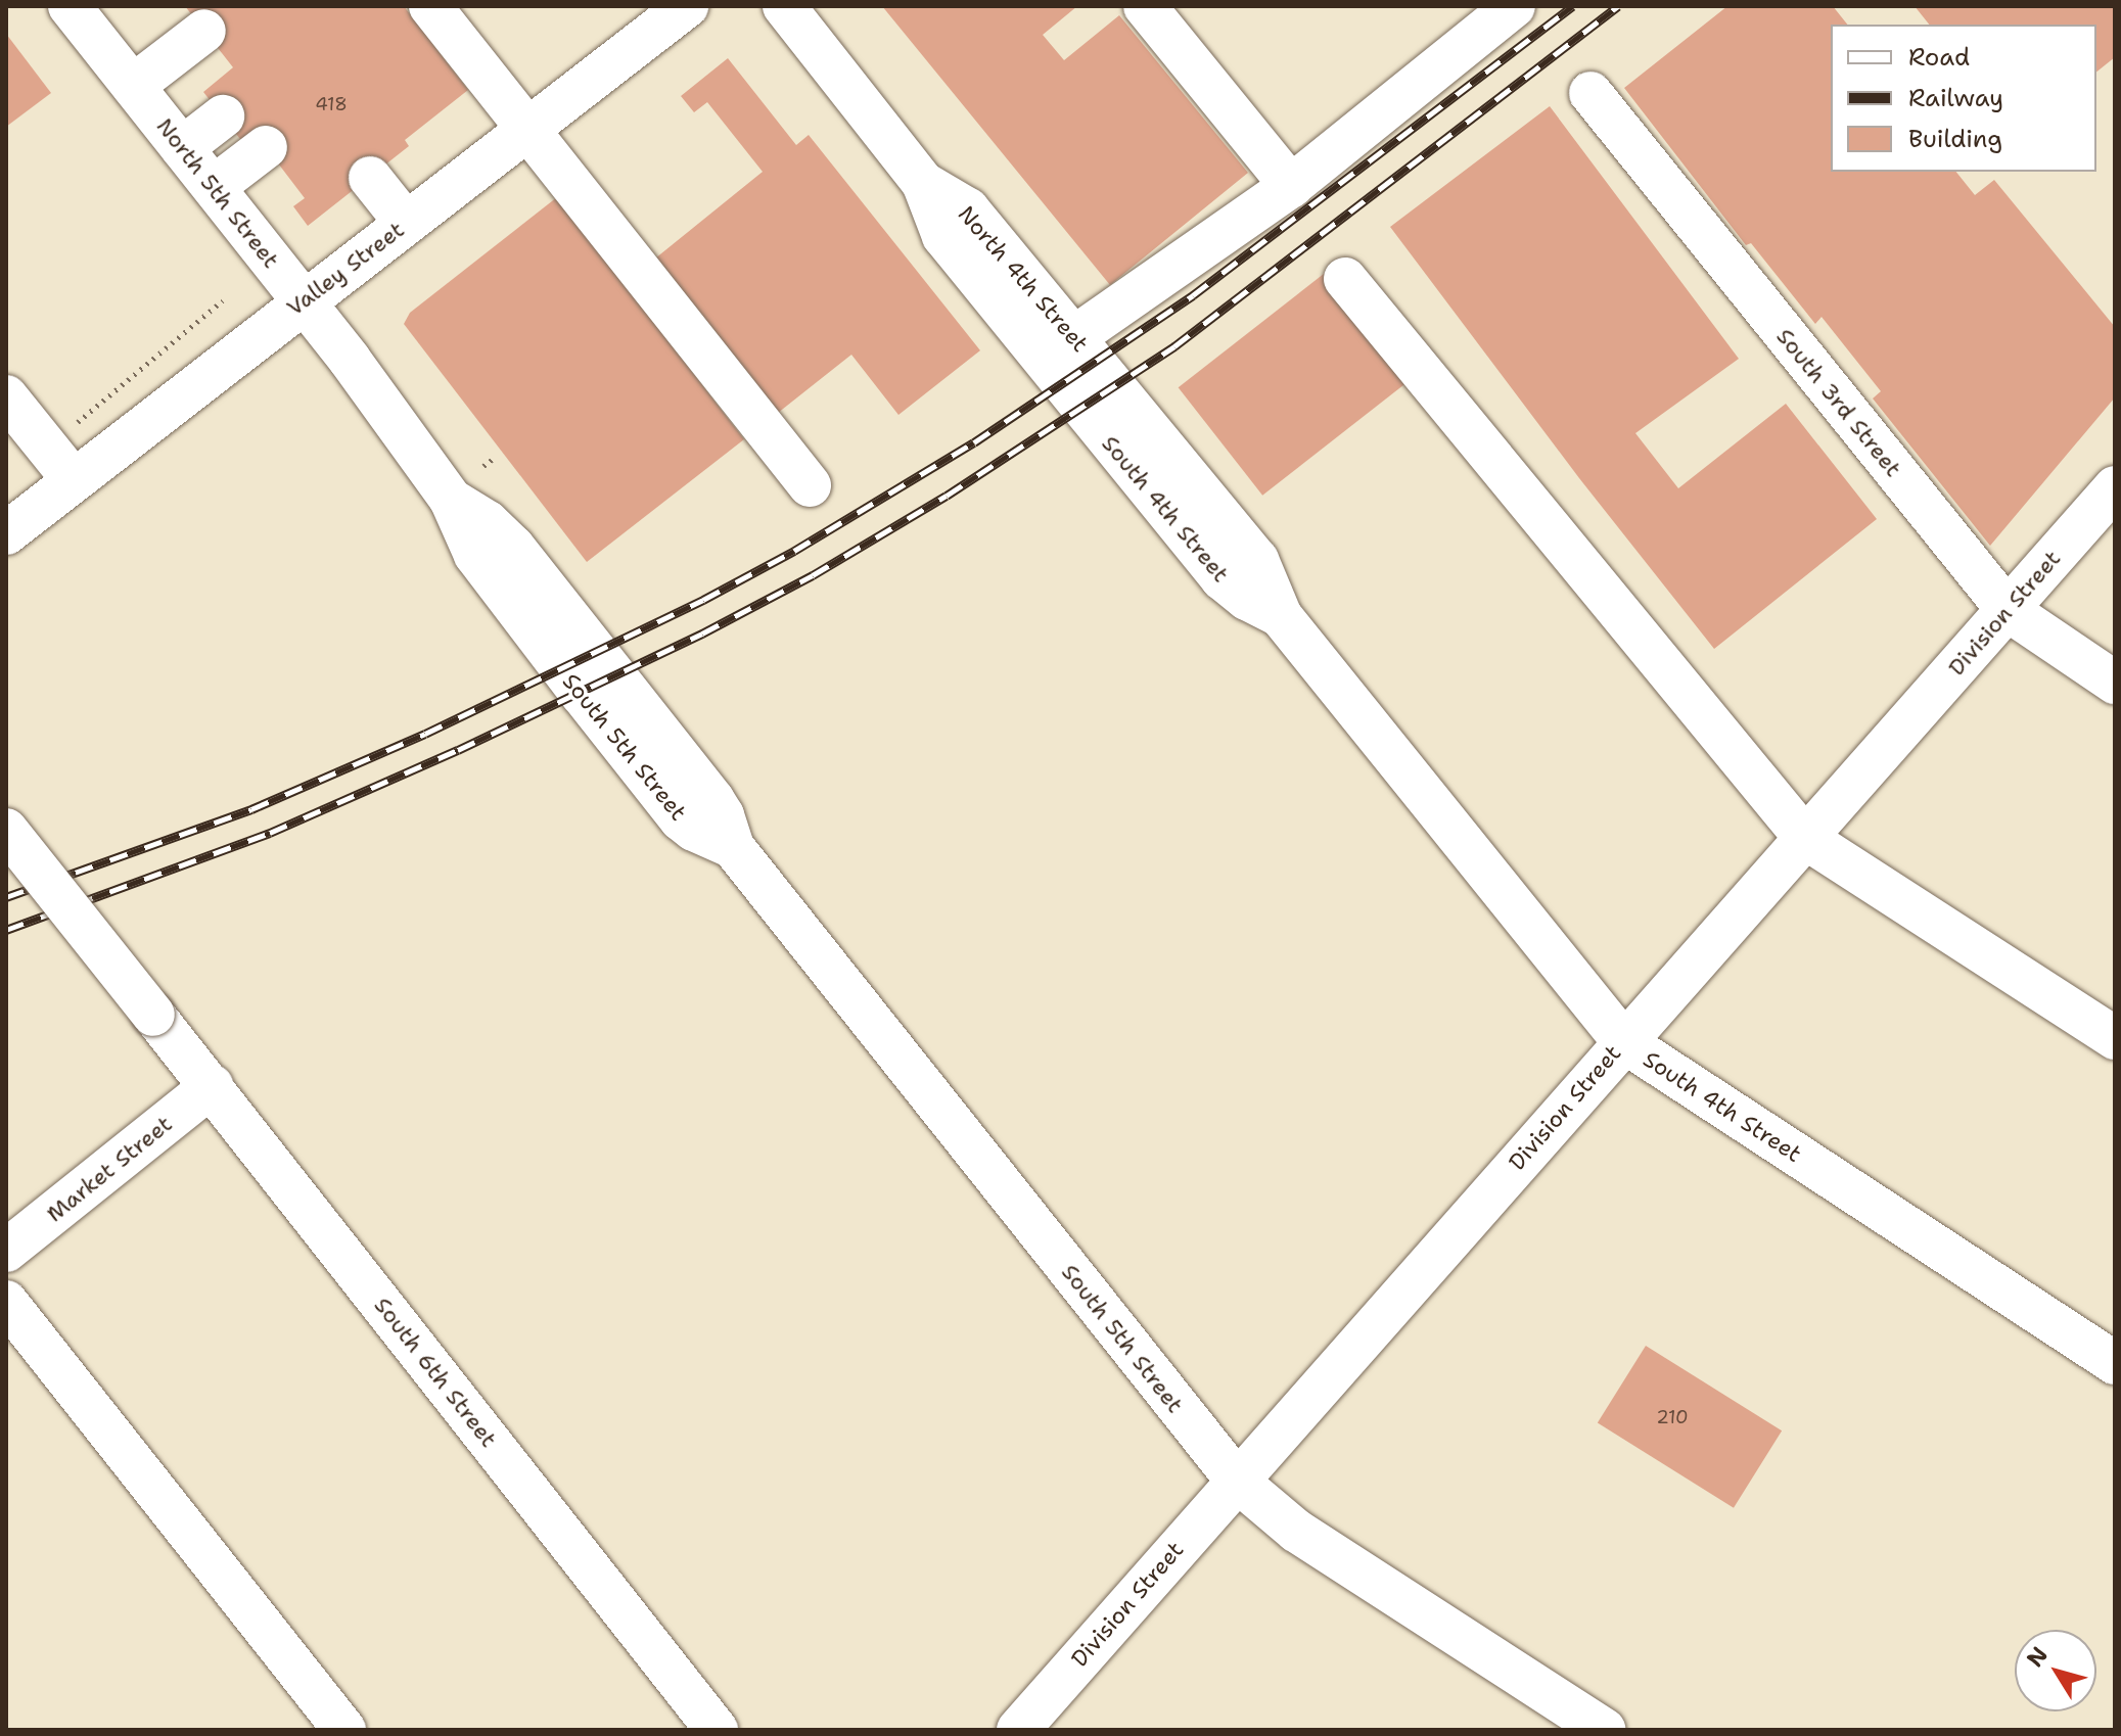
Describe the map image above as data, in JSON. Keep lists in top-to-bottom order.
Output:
{
  "streets": {
    "street": [
      "North 5th Street",
      "Valley Street",
      "North 4th Street",
      "South 3rd Street",
      "South 4th Street",
      "Division Street",
      "South 5th Street",
      "Market Street",
      "South 6th Street"
    ]
  },
  "crossings": [
    ["North 5th Street", "Valley Street"],
    ["North 5th Street", "South 5th Street"],
    ["North 4th Street", "South 4th Street"],
    ["South 3rd Street", "Division Street"],
    ["South 4th Street", "Division Street"],
    ["Division Street", "South 5th Street"],
    ["Market Street", "South 6th Street"]
  ],
  "house_numbers": ["418", "210"],
  "legend": ["Road", "Railway", "Building"],
  "north": "top left"
}
